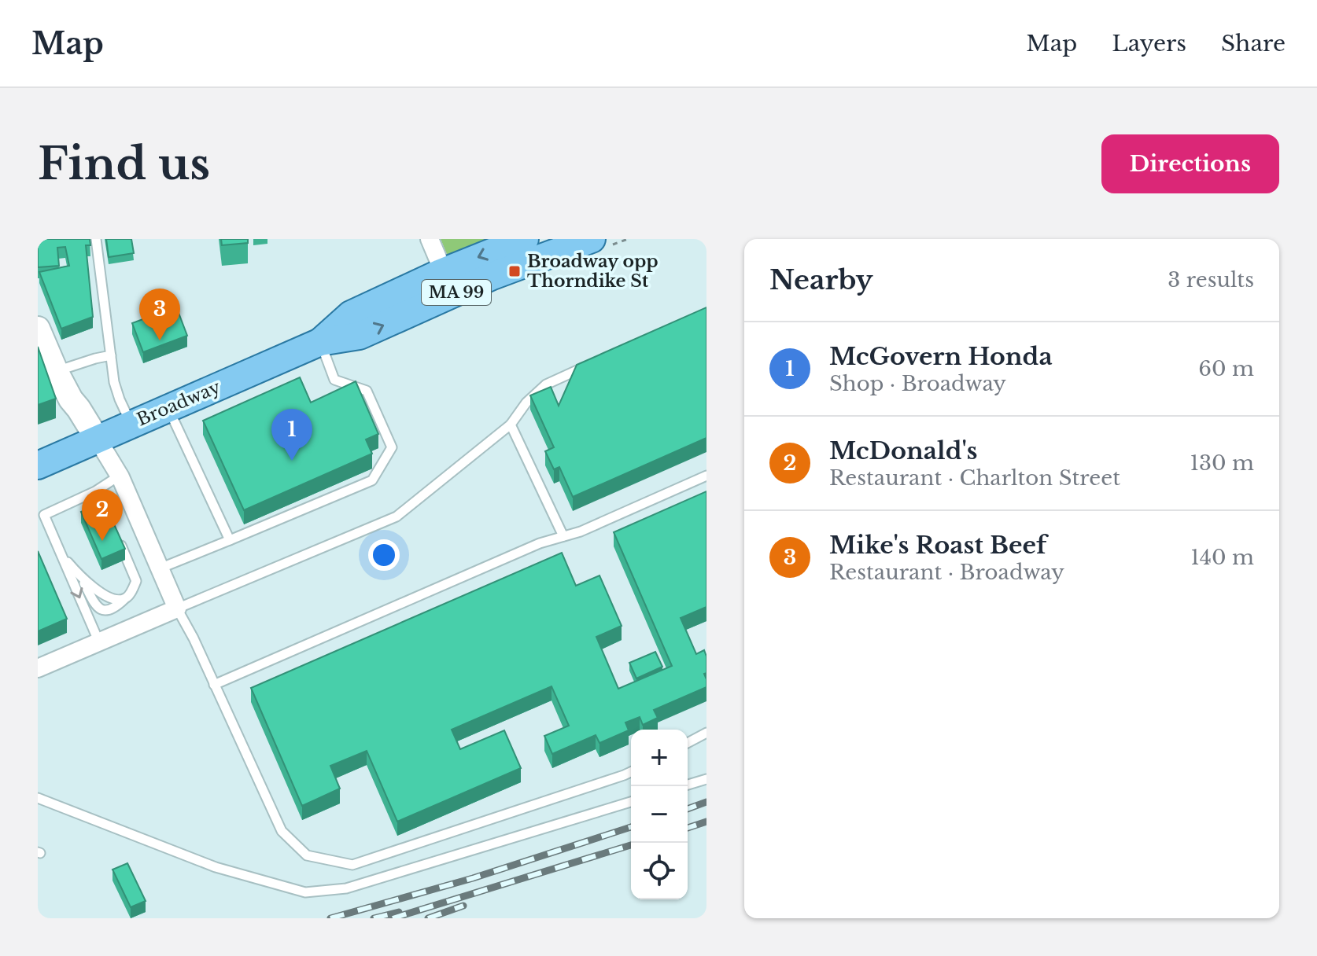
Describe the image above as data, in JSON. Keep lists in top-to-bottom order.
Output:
{
  "streets": {
    "main road": ["MA 99", "Broadway"]
  },
  "places": {
    "transit": ["Broadway opp Thorndike St"]
  },
  "page": {
    "header": "Map",
    "nav": ["Map", "Layers", "Share"],
    "buttons": "Directions",
    "title": "Find us",
    "heading": ["Nearby", "3 results"],
    "pins": ["3", "1", "2"],
    "list": [
      {
        "mark": "1",
        "name": "McGovern Honda",
        "note": "Shop · Broadway",
        "value": "60 m"
      },
      {
        "mark": "2",
        "name": "McDonald's",
        "note": "Restaurant · Charlton Street",
        "value": "130 m"
      },
      {
        "mark": "3",
        "name": "Mike's Roast Beef",
        "note": "Restaurant · Broadway",
        "value": "140 m"
      }
    ],
    "map_buttons": ["+", "−"]
  }
}
